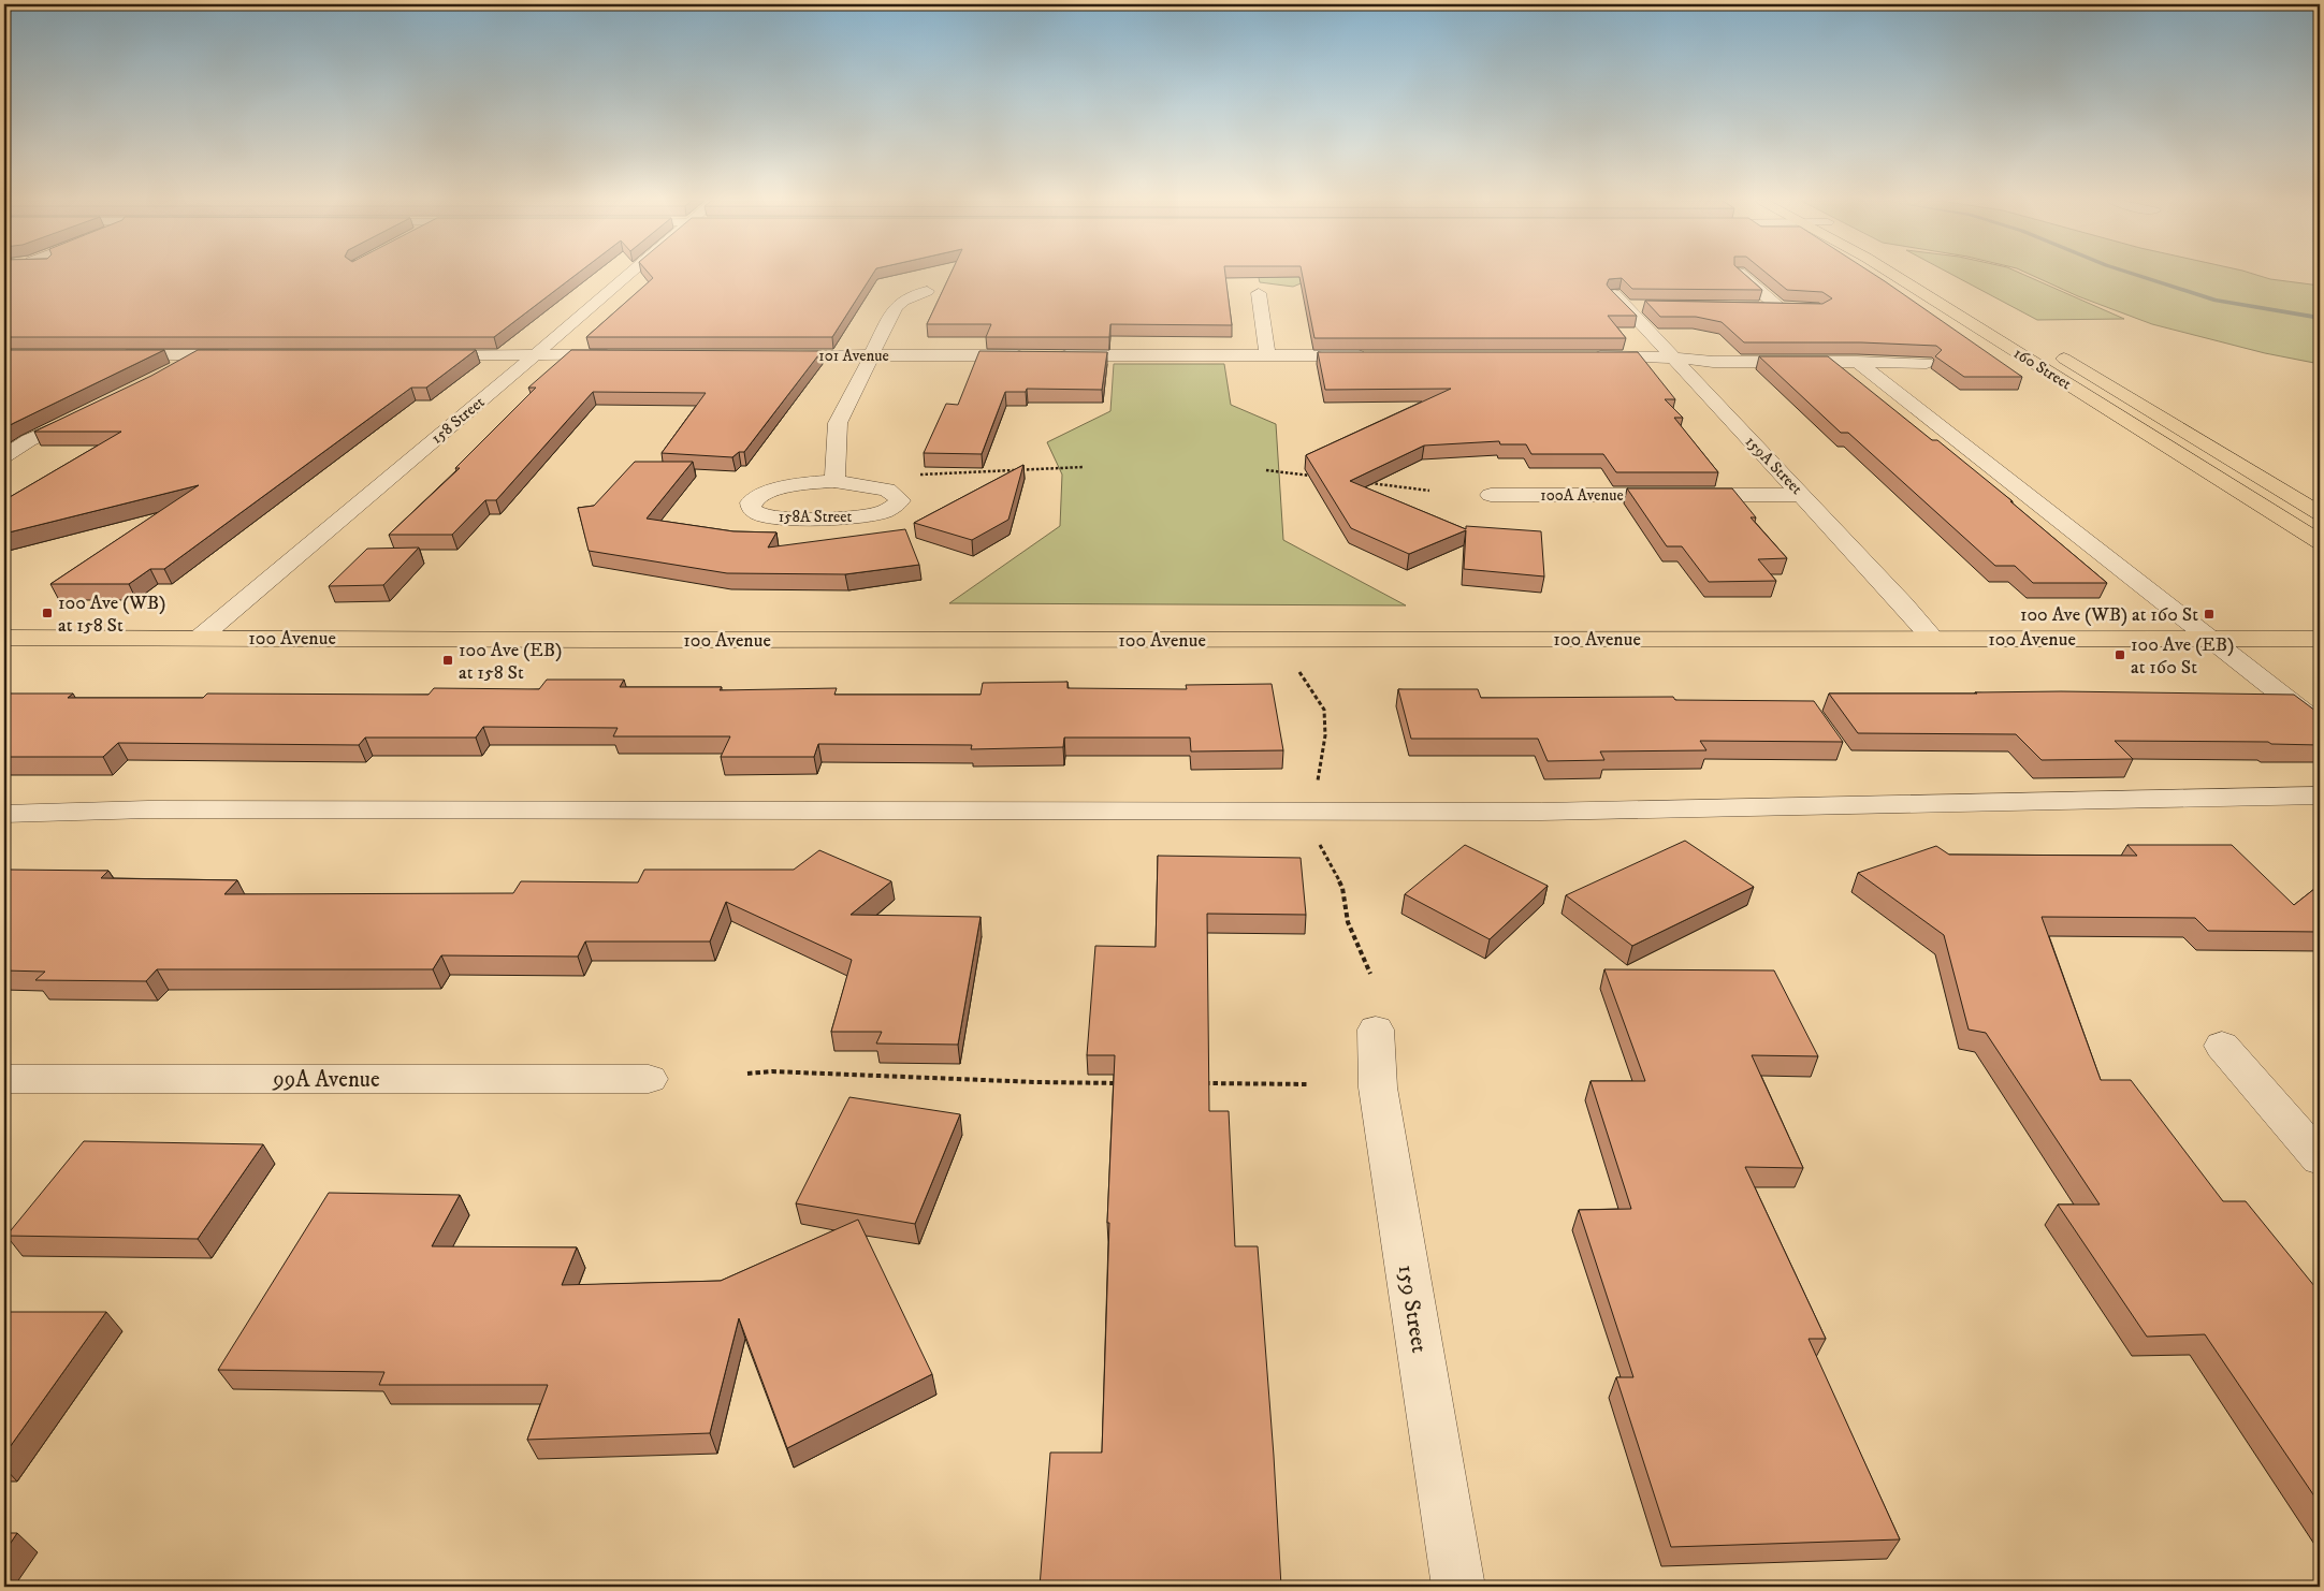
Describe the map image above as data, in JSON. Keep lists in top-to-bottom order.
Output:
{
  "streets": {
    "main road": ["160 Street", "100 Avenue"],
    "street": [
      "101 Avenue",
      "158 Street",
      "159A Street",
      "100A Avenue",
      "158A Street",
      "99A Avenue",
      "159 Street"
    ]
  },
  "crossings": [
    ["101 Avenue", "158A Street"],
    ["158 Street", "100 Avenue"],
    ["159A Street", "100A Avenue"],
    ["159A Street", "100 Avenue"]
  ],
  "places": {
    "transit": [
      "100 Ave (WB) at 158 St",
      "100 Ave (WB) at 160 St",
      "100 Ave (EB) at 160 St",
      "100 Ave (EB) at 158 St"
    ]
  }
}
